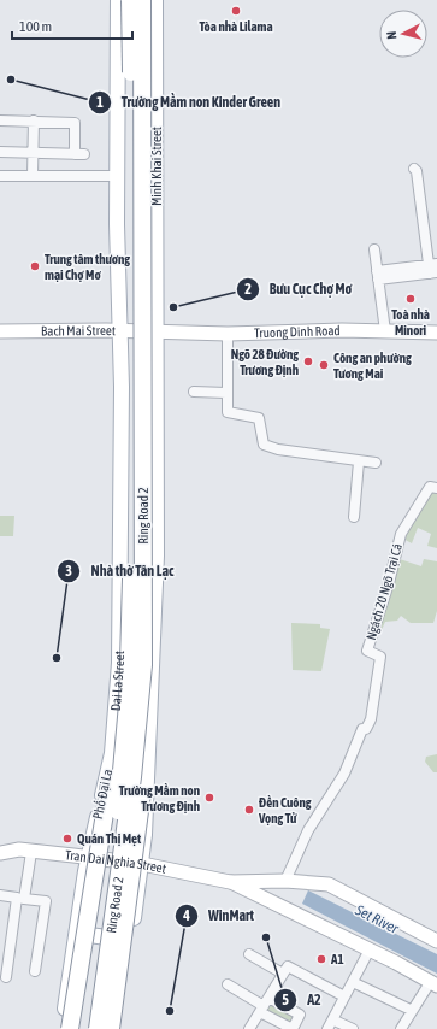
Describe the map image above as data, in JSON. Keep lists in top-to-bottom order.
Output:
{
  "streets": {
    "highway": ["Ring Road 2"],
    "main road": ["Minh Khai Street", "Dai La Street"],
    "street": [
      "Bach Mai Street",
      "Truong Dinh Road",
      "Ngách 20 Ngõ Trại Cá",
      "Tran Dai Nghia Street"
    ]
  },
  "crossings": [
    ["Minh Khai Street", "Bach Mai Street"],
    ["Minh Khai Street", "Truong Dinh Road"],
    ["Bach Mai Street", "Truong Dinh Road"],
    ["Bach Mai Street", "Dai La Street"],
    ["Ngách 20 Ngõ Trại Cá", "Tran Dai Nghia Street"],
    ["Dai La Street", "Tran Dai Nghia Street"]
  ],
  "water": ["Set River"],
  "places": [
    "Tòa nhà Lilama",
    "Trường Mầm non Kinder Green",
    "Trung tâm thương mại Chợ Mơ",
    "Toà nhà Minori",
    "Bưu Cục Chợ Mơ",
    "Ngõ 28 Đường Trương Định",
    "Công an phường Tương Mai",
    "Nhà thờ Tân Lạc",
    "Trường Mầm non Trương Định",
    "Đền Cuông Vọng Tử",
    "Quán Thị Mẹt",
    "A2",
    "A1",
    "WinMart"
  ],
  "scale_bar": "100 m",
  "north": "left"
}
